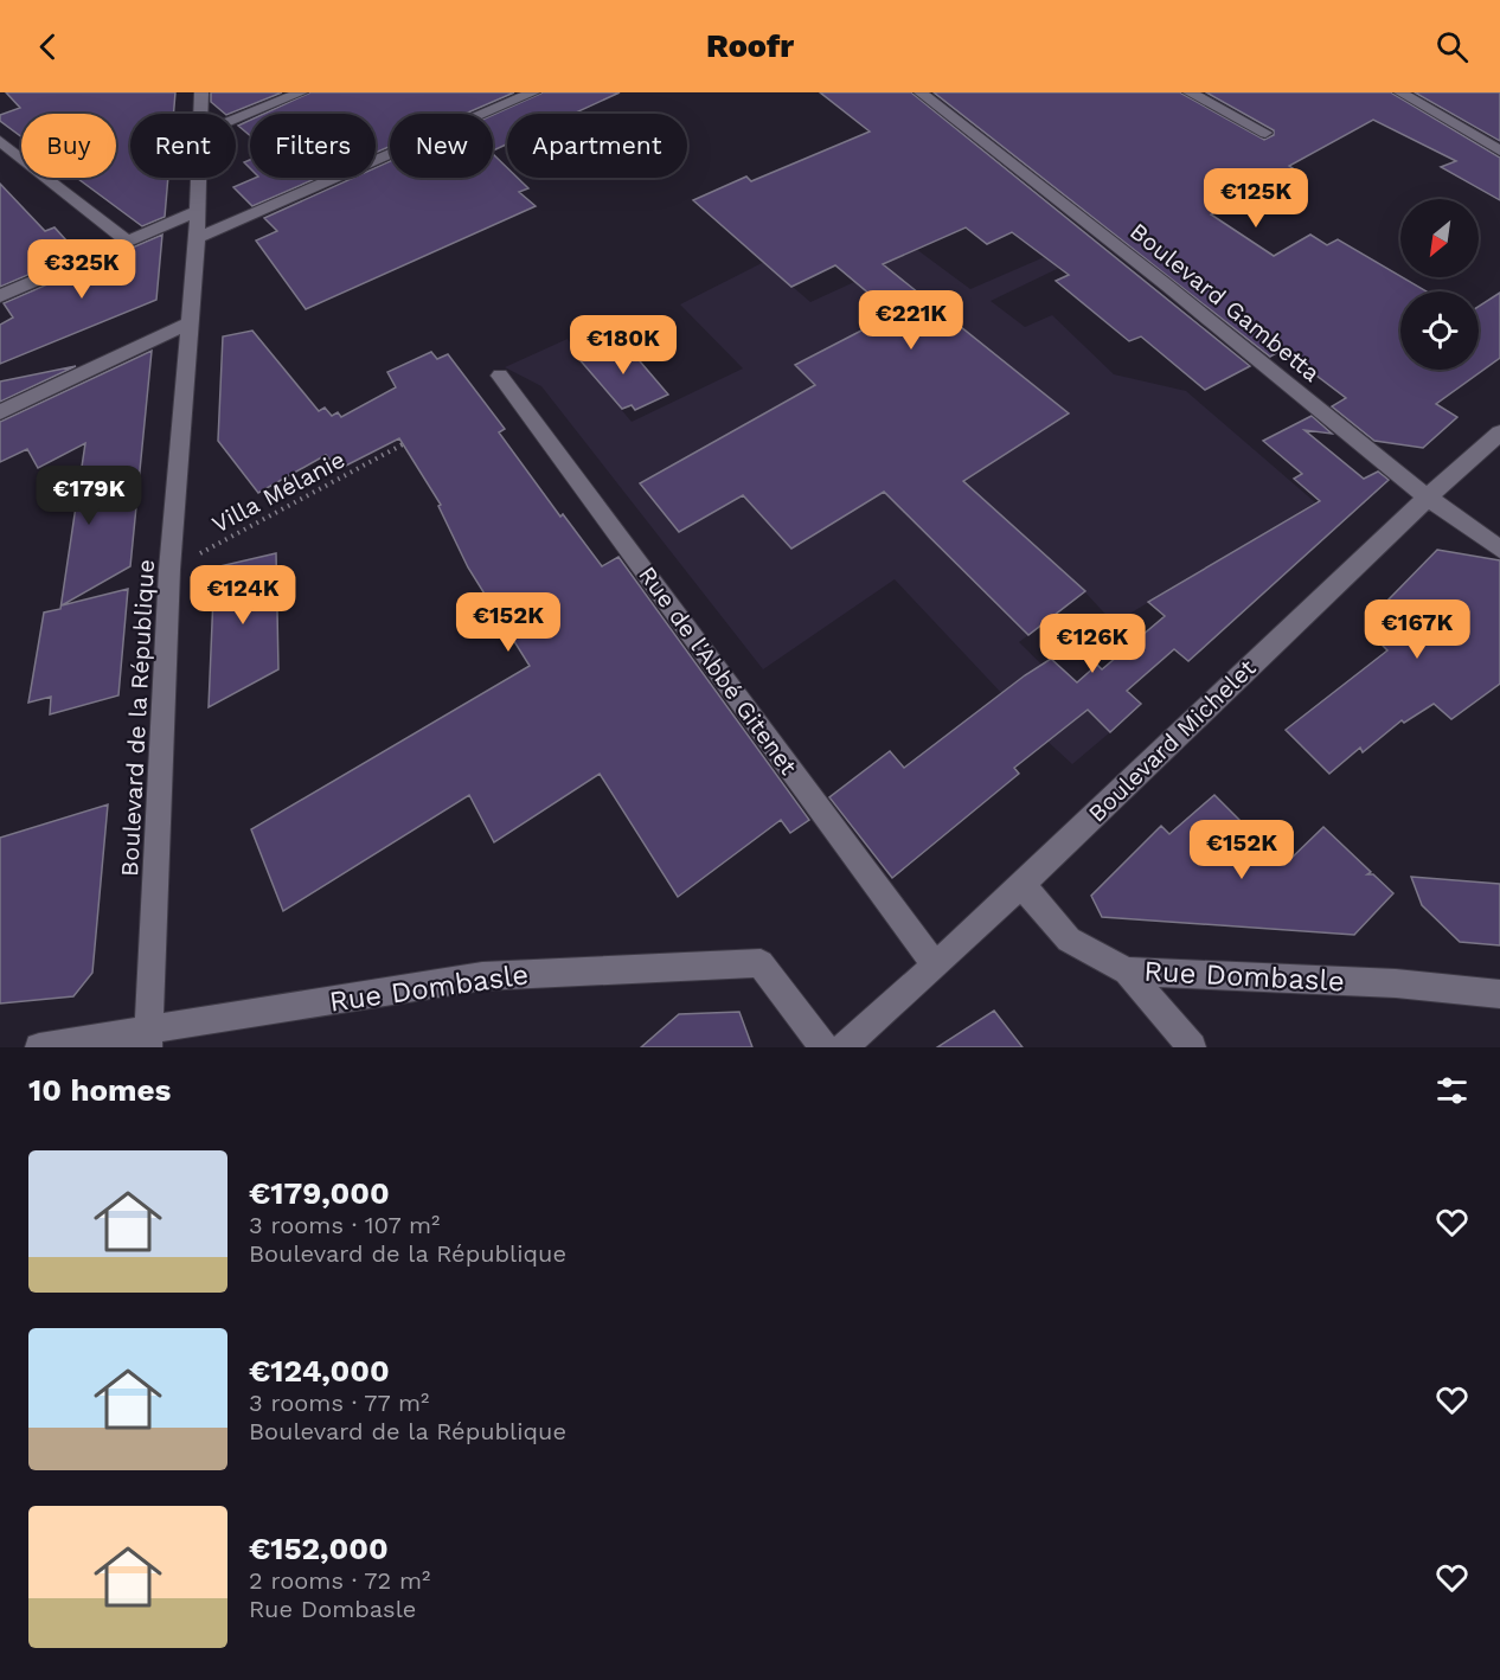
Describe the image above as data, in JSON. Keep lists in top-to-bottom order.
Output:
{
  "streets": {
    "street": [
      "Boulevard Gambetta",
      "Rue de l'Abbé Gitenet",
      "Boulevard de la République",
      "Boulevard Michelet",
      "Rue Dombasle"
    ],
    "path": ["Villa Mélanie"]
  },
  "crossings": [
    ["Boulevard Gambetta", "Boulevard Michelet"],
    ["Villa Mélanie", "Boulevard de la République"],
    ["Rue de l'Abbé Gitenet", "Boulevard Michelet"],
    ["Boulevard de la République", "Rue Dombasle"],
    ["Boulevard Michelet", "Rue Dombasle"]
  ],
  "north": "bottom left",
  "page": {
    "header": "Roofr",
    "chip": [
      "Buy",
      "Rent",
      "Filters",
      "New",
      "Apartment"
    ],
    "price": [
      "€125K",
      "€325K",
      "€221K",
      "€180K",
      "€179K",
      "€124K",
      "€152K",
      "€167K",
      "€126K",
      "€152K"
    ],
    "heading": "10 homes",
    "list": [
      {
        "name": "€179,000",
        "note": "3 rooms · 107 m² · Boulevard de la République"
      },
      {
        "name": "€124,000",
        "note": "3 rooms · 77 m² · Boulevard de la République"
      },
      {
        "name": "€152,000",
        "note": "2 rooms · 72 m² · Rue Dombasle"
      }
    ]
  }
}
